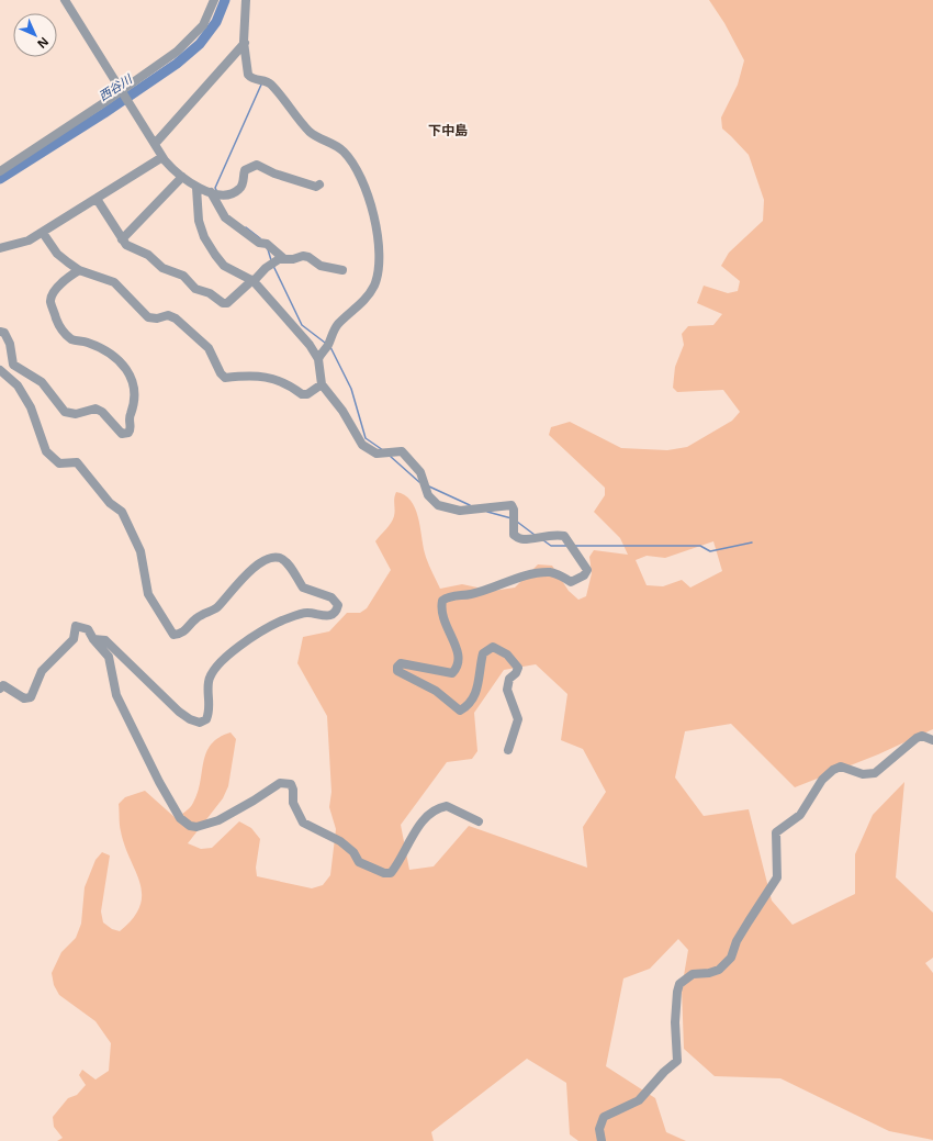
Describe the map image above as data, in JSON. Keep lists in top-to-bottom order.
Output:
{
  "districts": ["下中島"],
  "water": ["西谷川"],
  "north": "bottom right"
}
